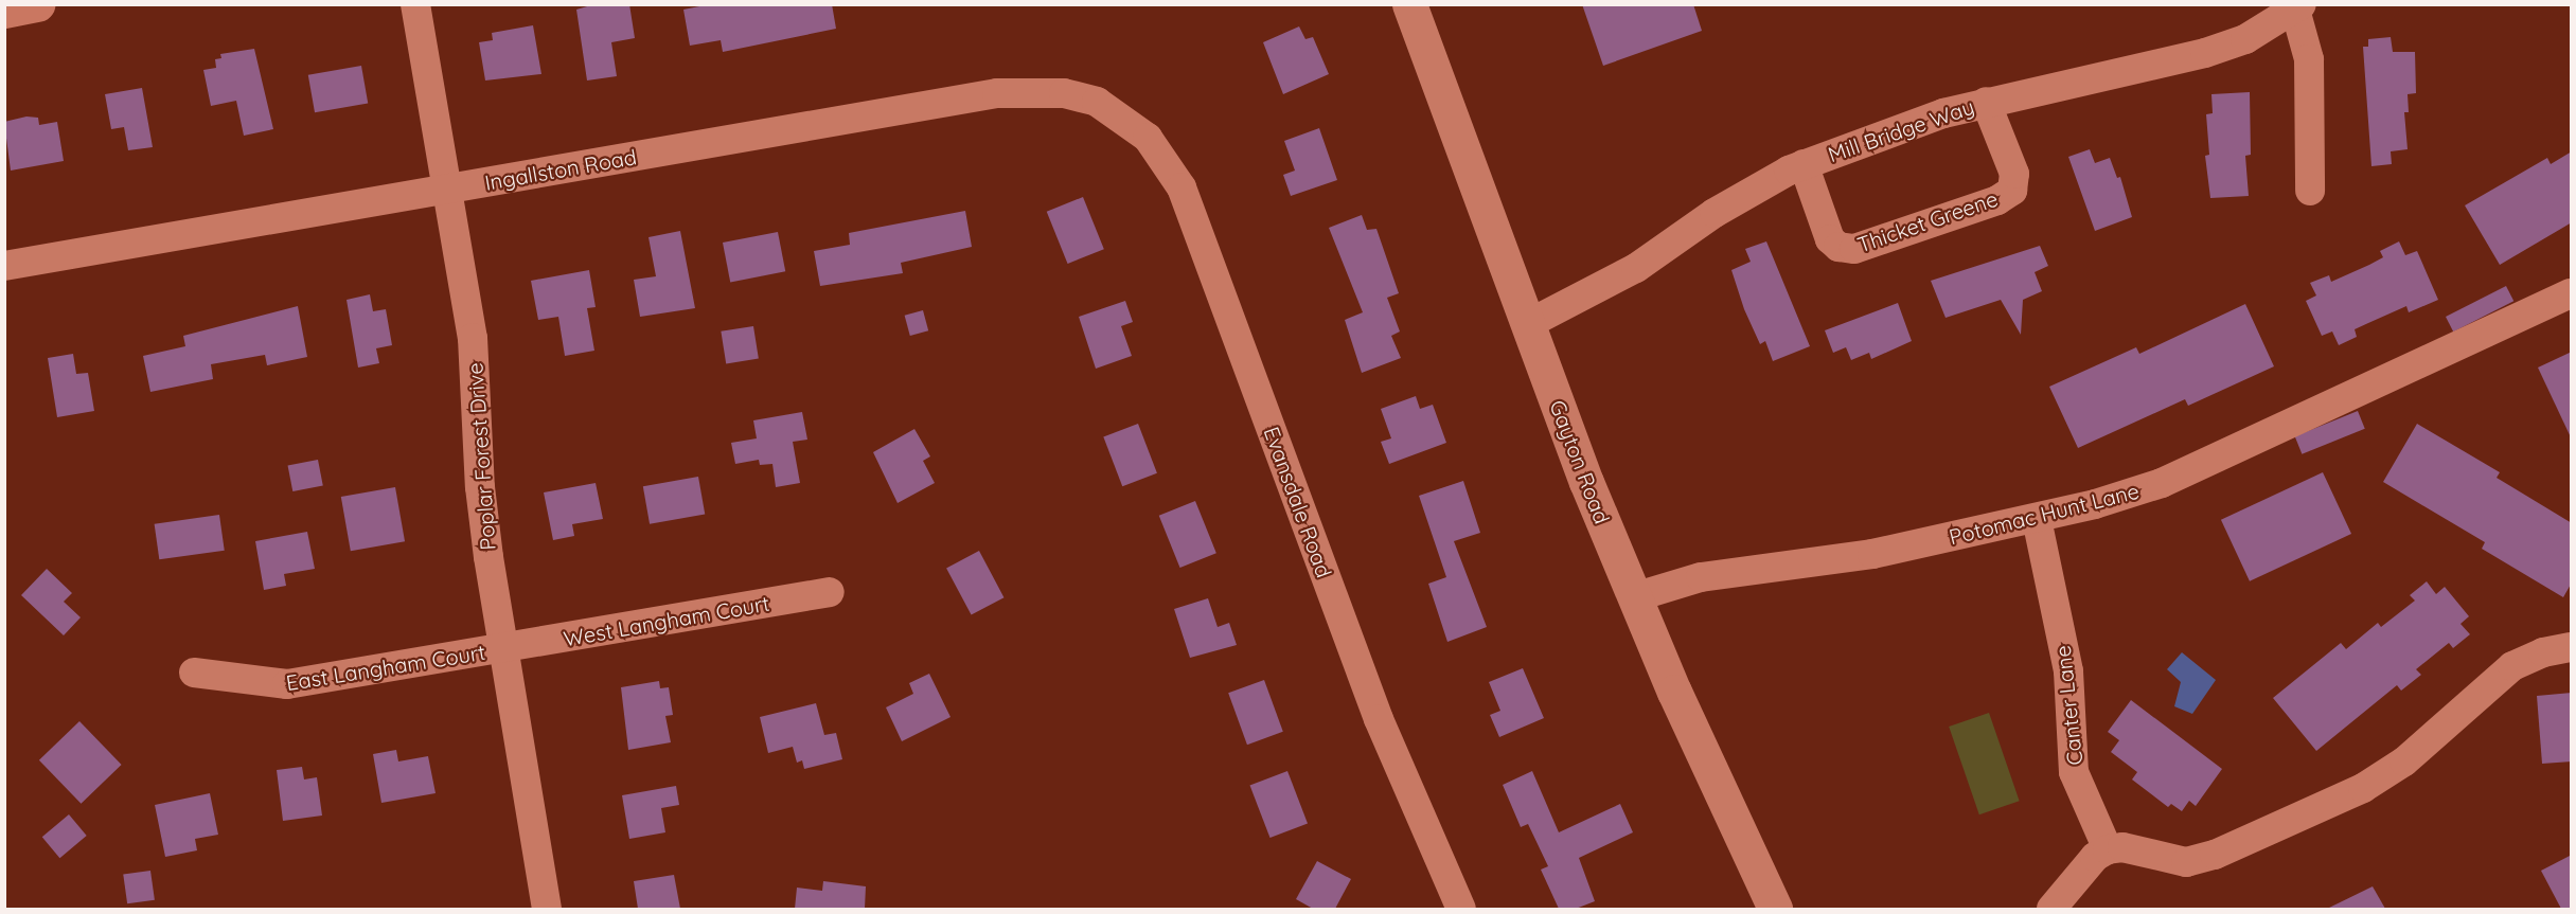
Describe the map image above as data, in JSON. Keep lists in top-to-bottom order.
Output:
{
  "streets": {
    "street": [
      "Mill Bridge Way",
      "Ingallston Road",
      "Thicket Greene",
      "Poplar Forest Drive",
      "Gayton Road",
      "Evansdale Road",
      "Potomac Hunt Lane",
      "West Langham Court",
      "East Langham Court",
      "Canter Lane"
    ]
  },
  "crossings": [
    ["Mill Bridge Way", "Thicket Greene"],
    ["Mill Bridge Way", "Gayton Road"],
    ["Ingallston Road", "Poplar Forest Drive"],
    ["Ingallston Road", "Evansdale Road"],
    ["Poplar Forest Drive", "West Langham Court"],
    ["Poplar Forest Drive", "East Langham Court"],
    ["Gayton Road", "Potomac Hunt Lane"],
    ["Potomac Hunt Lane", "Canter Lane"],
    ["West Langham Court", "East Langham Court"]
  ]
}
